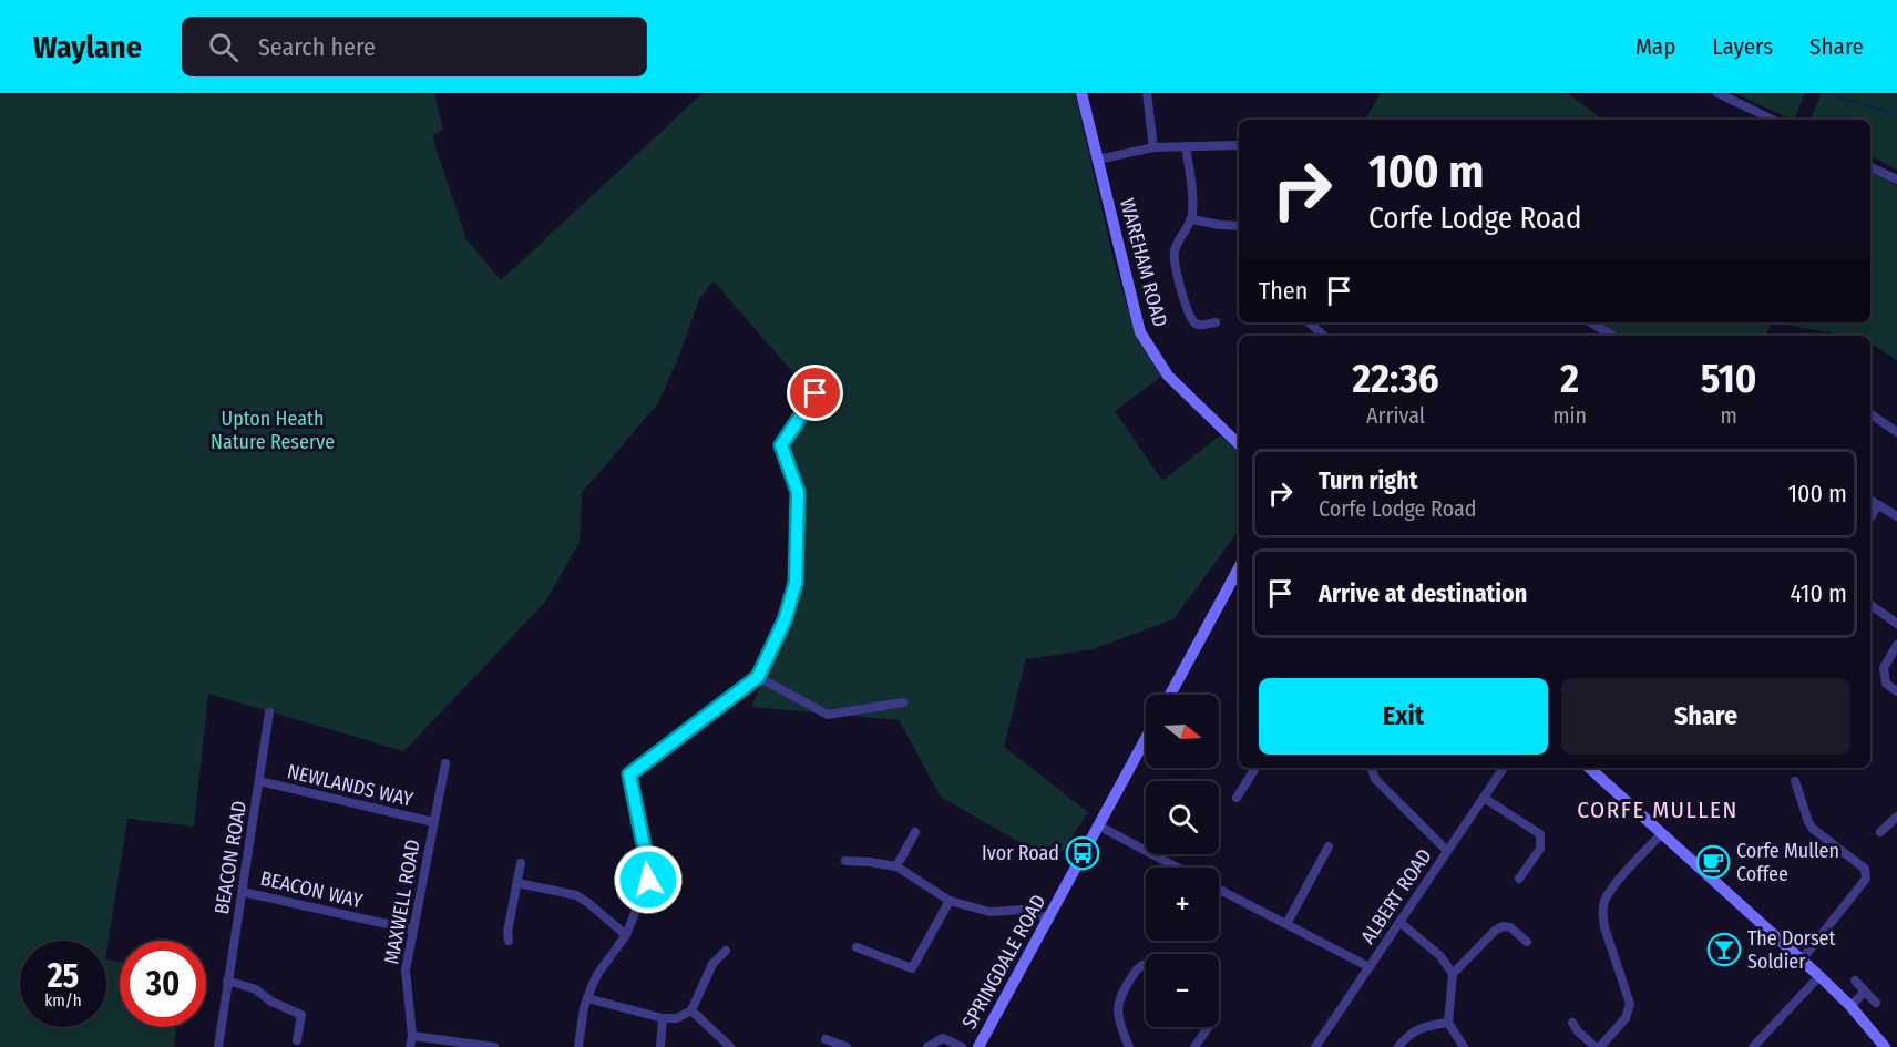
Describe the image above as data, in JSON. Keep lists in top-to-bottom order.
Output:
{
  "streets": {
    "street": [
      "WAREHAM ROAD",
      "NEWLANDS WAY",
      "BEACON ROAD",
      "BEACON WAY",
      "ALBERT ROAD",
      "MAXWELL ROAD",
      "SPRINGDALE ROAD"
    ]
  },
  "crossings": [
    ["NEWLANDS WAY", "BEACON ROAD"],
    ["NEWLANDS WAY", "MAXWELL ROAD"],
    ["BEACON ROAD", "BEACON WAY"],
    ["BEACON WAY", "MAXWELL ROAD"]
  ],
  "districts": ["CORFE MULLEN"],
  "parks": ["Upton Heath Nature Reserve"],
  "places": {
    "bus stop": ["Ivor Road"],
    "cafe": ["Corfe Mullen Coffee"],
    "bar": ["The Dorset Soldier"]
  },
  "north": "right",
  "page": {
    "header": "Waylane",
    "search": "Search here",
    "nav": ["Map", "Layers", "Share"],
    "turn": ["100 m", "Corfe Lodge Road"],
    "then": "Then",
    "eta": [
      "22:36",
      "Arrival",
      "2",
      "min",
      "510",
      "m"
    ],
    "list": [
      {
        "name": "Turn right",
        "note": "Corfe Lodge Road",
        "value": "100 m"
      },
      {
        "name": "Arrive at destination",
        "value": "410 m"
      }
    ],
    "buttons": ["Exit", "Share"],
    "map_buttons": ["+", "−"],
    "speed": "25 km/h",
    "limit": "30"
  }
}
